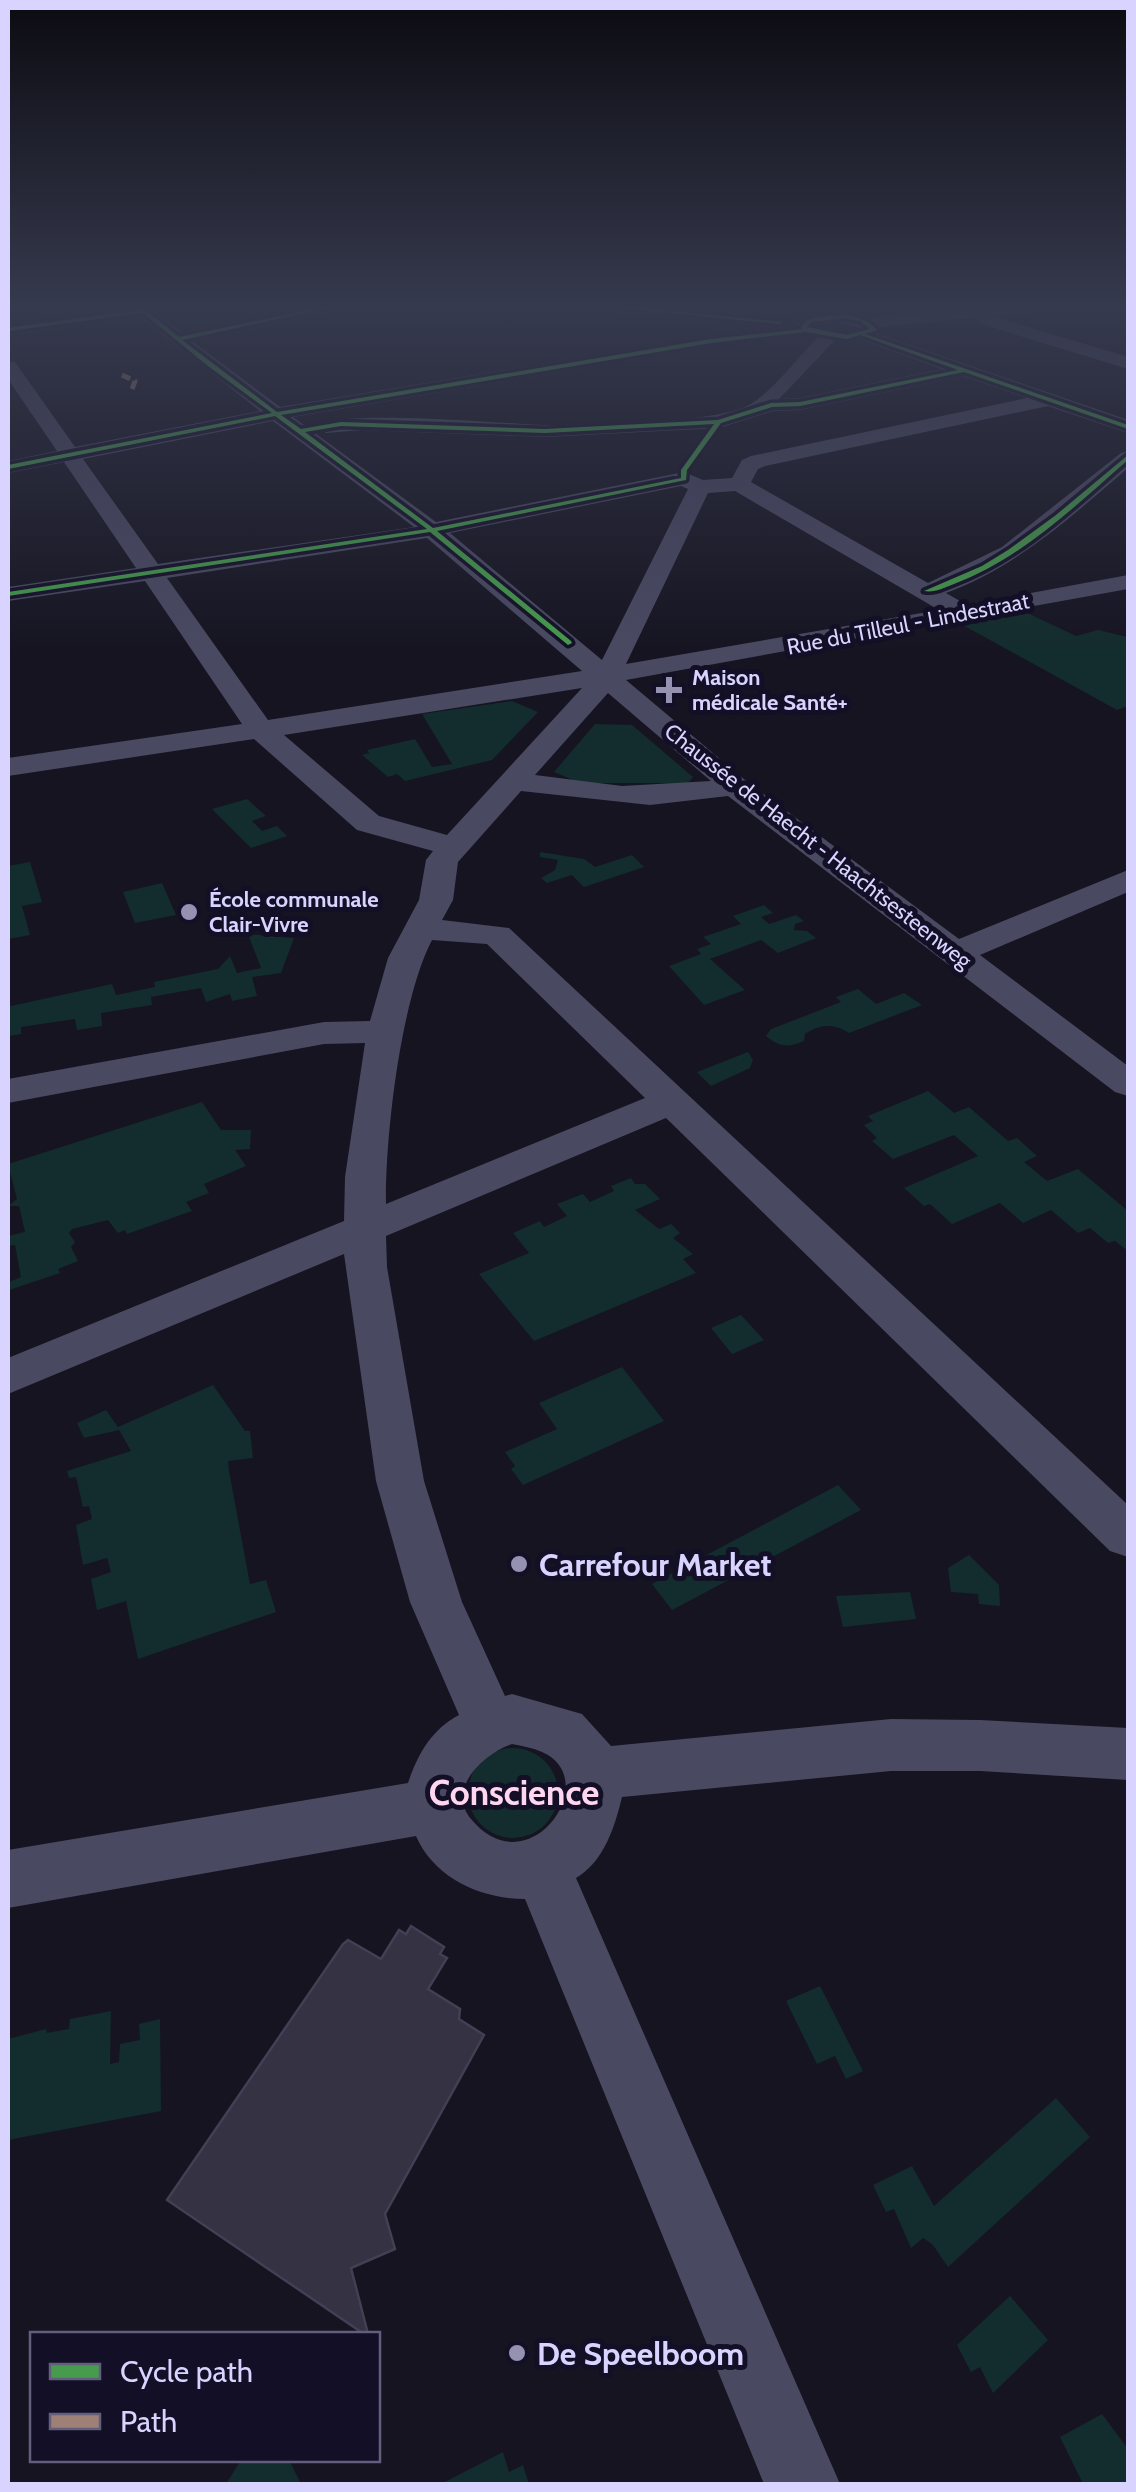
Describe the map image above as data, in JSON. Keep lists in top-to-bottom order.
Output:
{
  "streets": {
    "street": ["Rue du Tilleul - Lindestraat", "Chaussée de Haecht - Haachtsesteenweg"]
  },
  "crossings": [
    ["Rue du Tilleul - Lindestraat", "Chaussée de Haecht - Haachtsesteenweg"]
  ],
  "districts": ["Conscience"],
  "places": {
    "health": ["Maison médicale Santé+"],
    "other": ["École communale Clair-Vivre", "Carrefour Market", "De Speelboom"]
  },
  "legend": ["Cycle path", "Path"]
}
